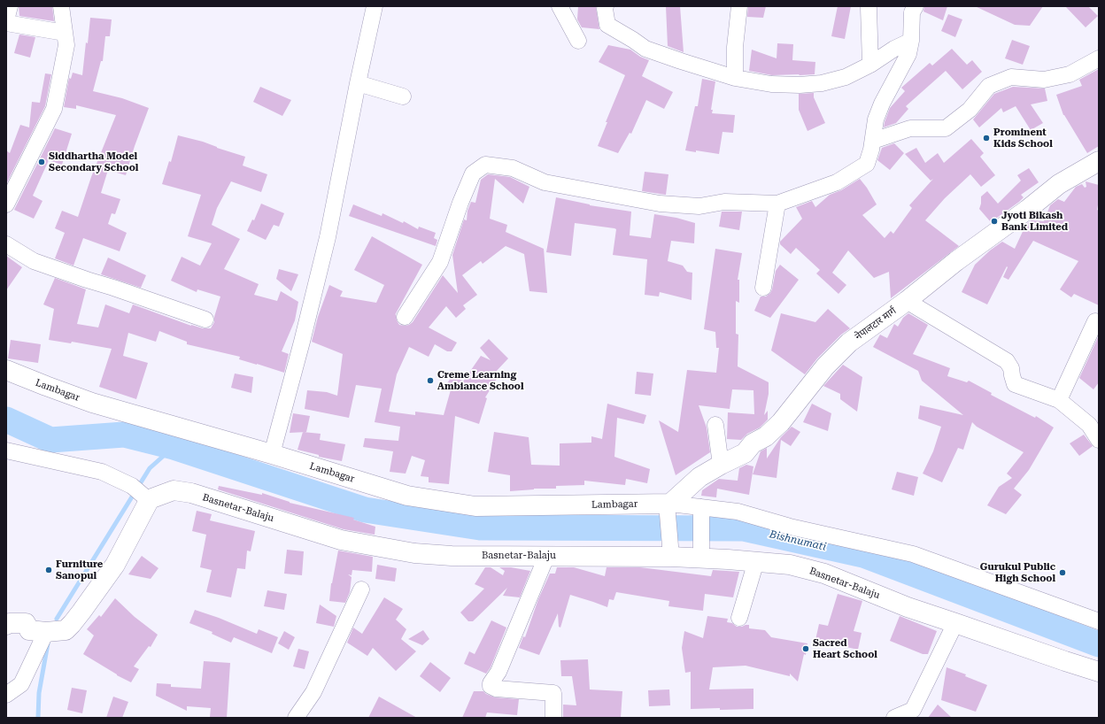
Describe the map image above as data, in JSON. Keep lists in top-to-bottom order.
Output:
{
  "streets": {
    "street": ["नेपालटार मार्ग", "Lambagar", "Basnetar-Balaju"]
  },
  "crossings": [
    ["नेपालटार मार्ग", "Lambagar"]
  ],
  "water": ["Bishnumati"],
  "places": [
    "Prominent Kids School",
    "Siddhartha Model Secondary School",
    "Jyoti Bikash Bank Limited",
    "Creme Learning Ambiance School",
    "Furniture Sanopul",
    "Gurukul Public High School",
    "Sacred Heart School"
  ]
}
